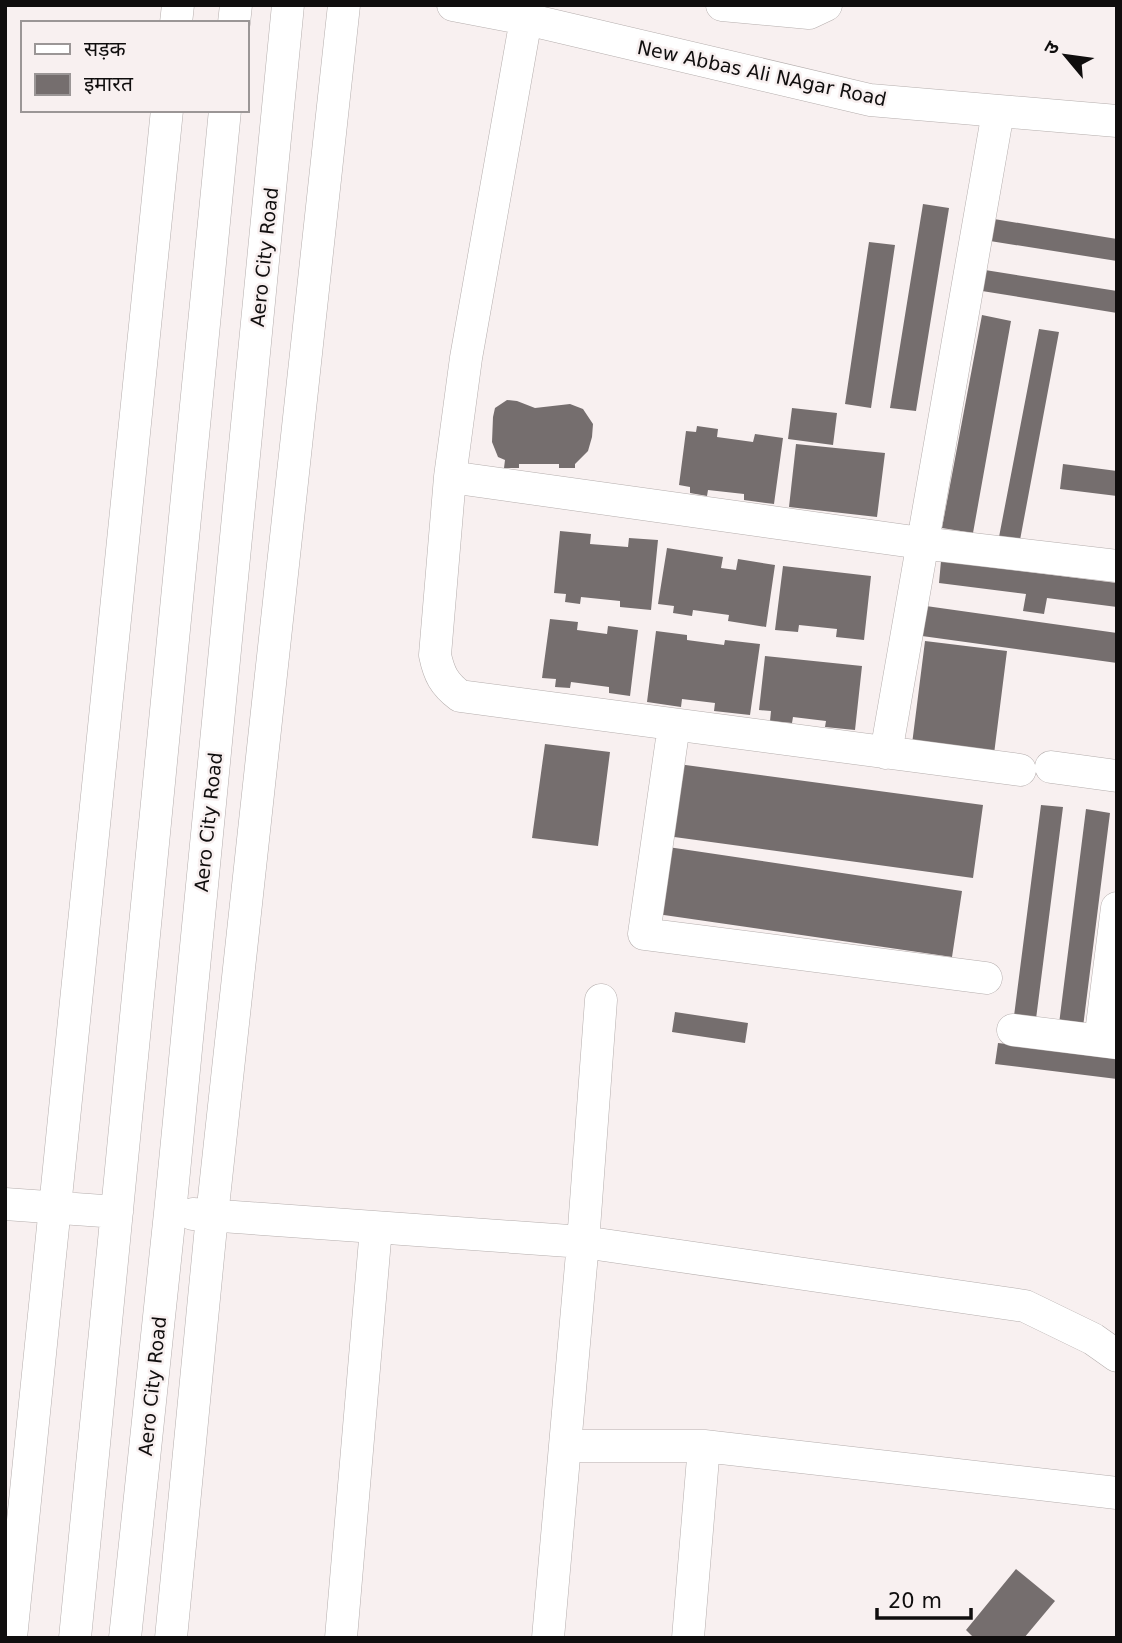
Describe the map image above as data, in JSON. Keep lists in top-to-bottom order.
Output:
{
  "streets": {
    "street": ["New Abbas Ali NAgar Road", "Aero City Road"]
  },
  "legend": ["सड़क", "इमारत"],
  "scale_bar": "20 m",
  "north": "top left"
}
